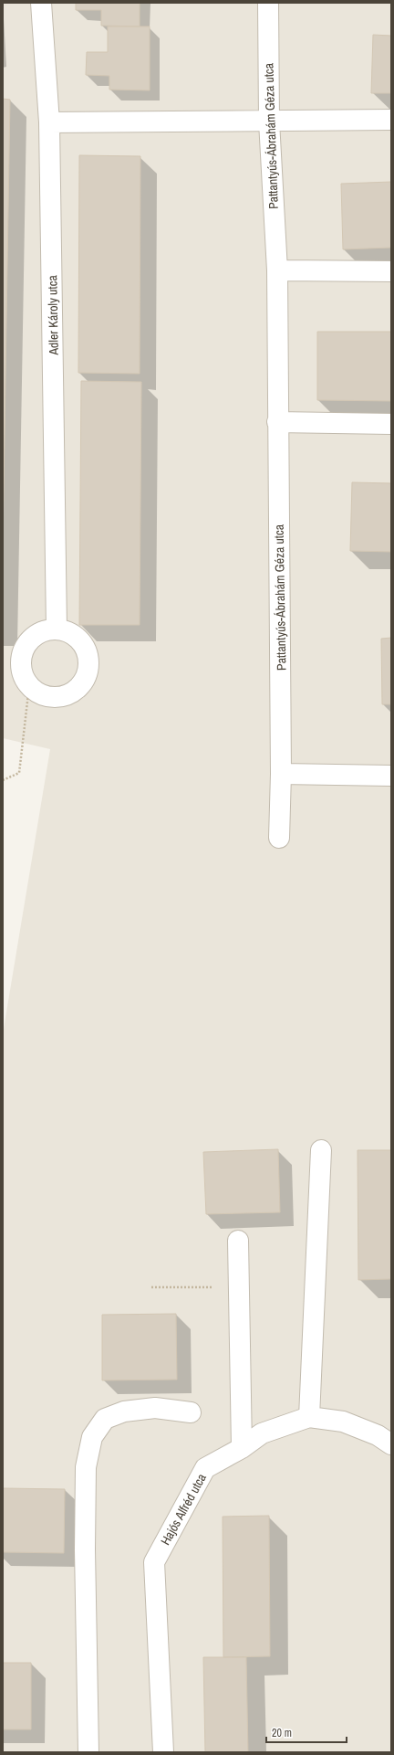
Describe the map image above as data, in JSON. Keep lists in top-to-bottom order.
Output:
{
  "streets": {
    "street": ["Pattantyús-Ábrahám Géza utca", "Adler Károly utca", "Hajós Alfréd utca"]
  },
  "scale_bar": "20 m"
}
